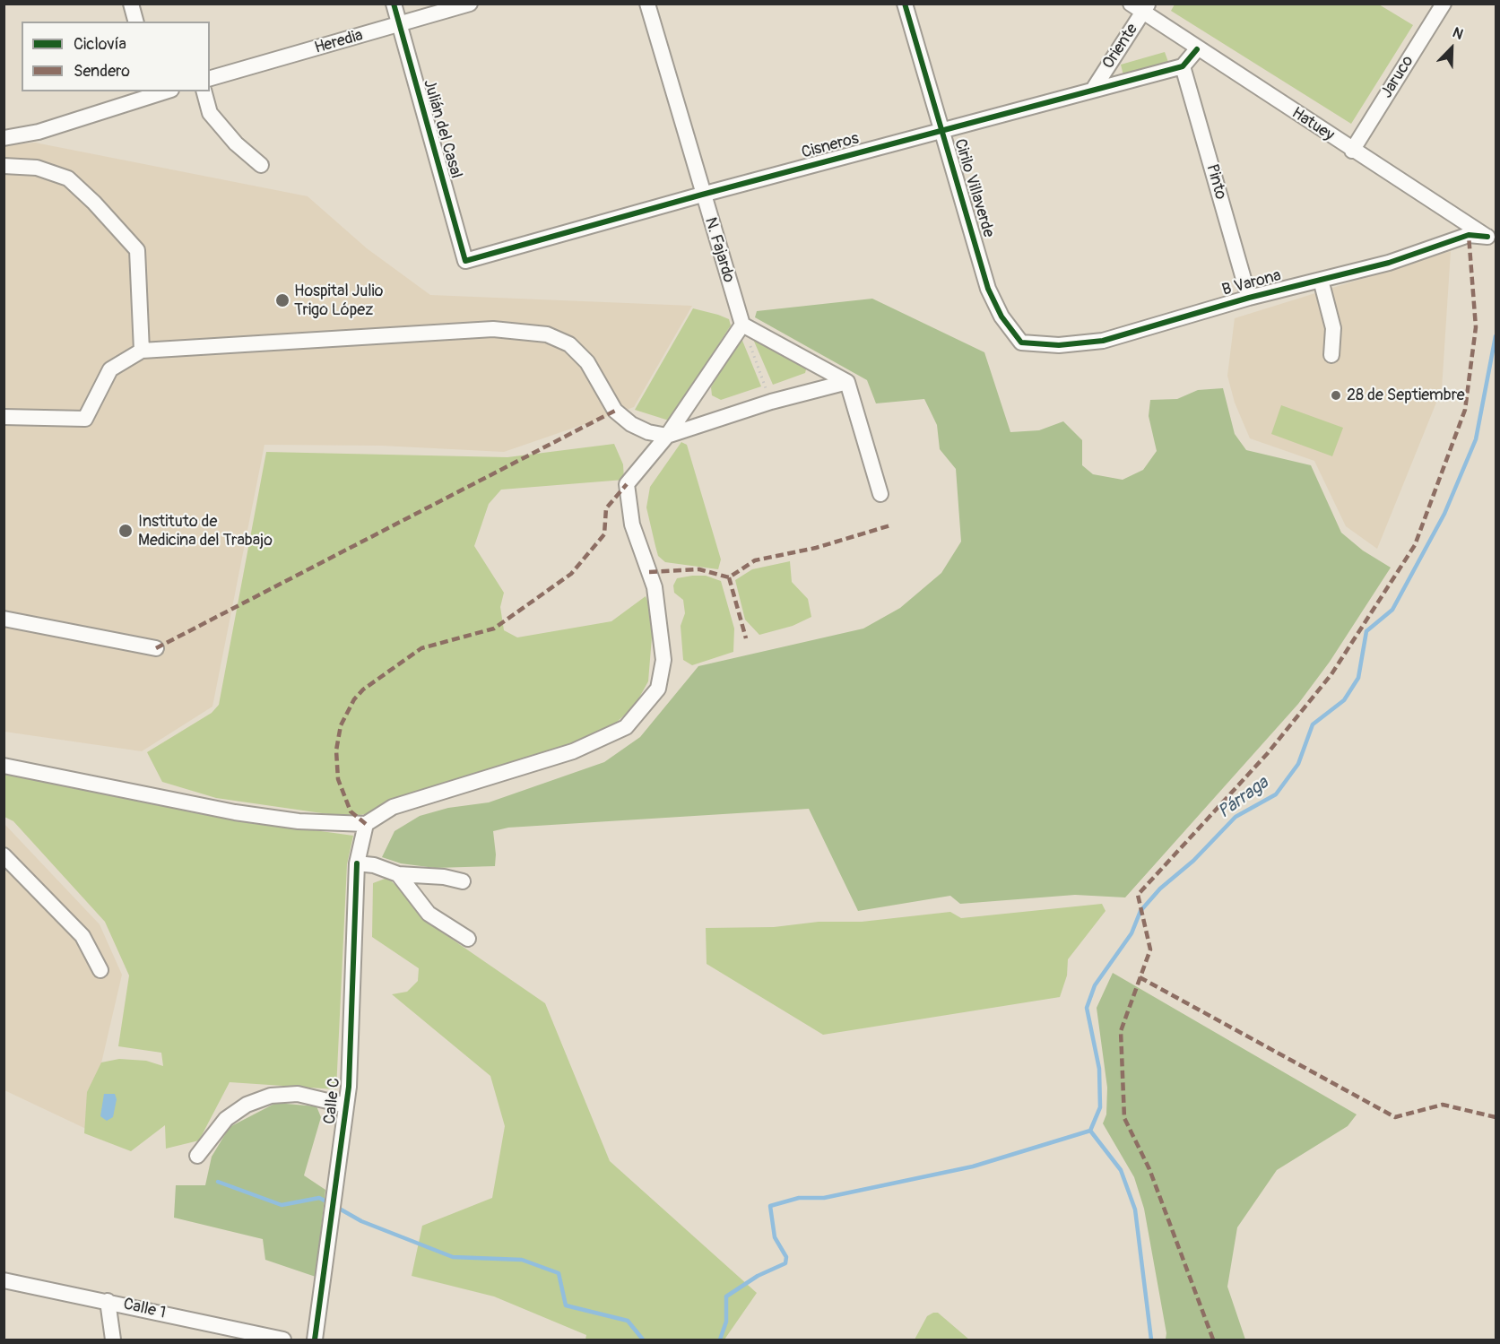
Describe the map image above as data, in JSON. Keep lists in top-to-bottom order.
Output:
{
  "streets": {
    "street": [
      "Heredia",
      "Oriente",
      "Jaruco",
      "Hatuey",
      "Julián del Casal",
      "Cisneros",
      "Pinto",
      "Cirilo Villaverde",
      "N. Fajardo",
      "B Varona",
      "Calle C",
      "Calle 1"
    ]
  },
  "crossings": [
    ["Heredia", "Julián del Casal"],
    ["Oriente", "Hatuey"],
    ["Oriente", "Cisneros"],
    ["Jaruco", "Hatuey"],
    ["Hatuey", "B Varona"],
    ["Julián del Casal", "Cisneros"],
    ["Cisneros", "Pinto"],
    ["Cisneros", "Cirilo Villaverde"],
    ["Cisneros", "N. Fajardo"],
    ["Pinto", "B Varona"],
    ["Cirilo Villaverde", "B Varona"]
  ],
  "water": ["Párraga"],
  "places": ["Hospital Julio Trigo López", "28 de Septiembre", "Instituto de Medicina del Trabajo"],
  "legend": ["Ciclovía", "Sendero"],
  "north": "top right"
}
